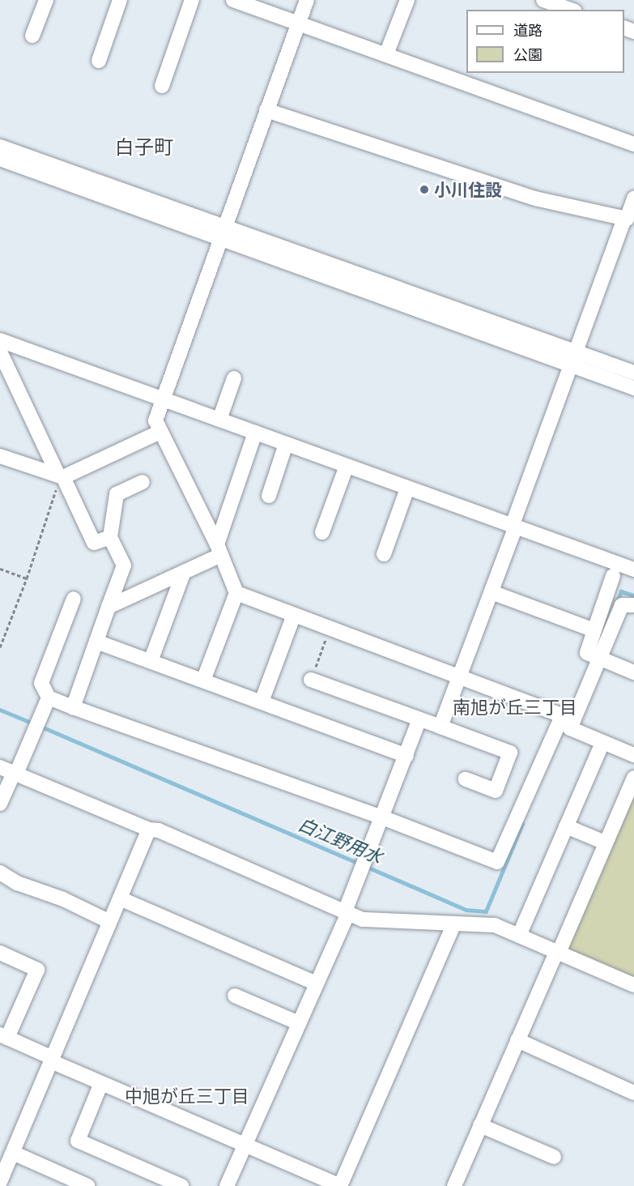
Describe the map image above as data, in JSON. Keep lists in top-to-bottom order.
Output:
{
  "districts": ["白子町", "南旭が丘三丁目", "中旭が丘三丁目"],
  "water": ["白江野用水"],
  "places": ["小川住設"],
  "legend": ["道路", "公園"]
}
